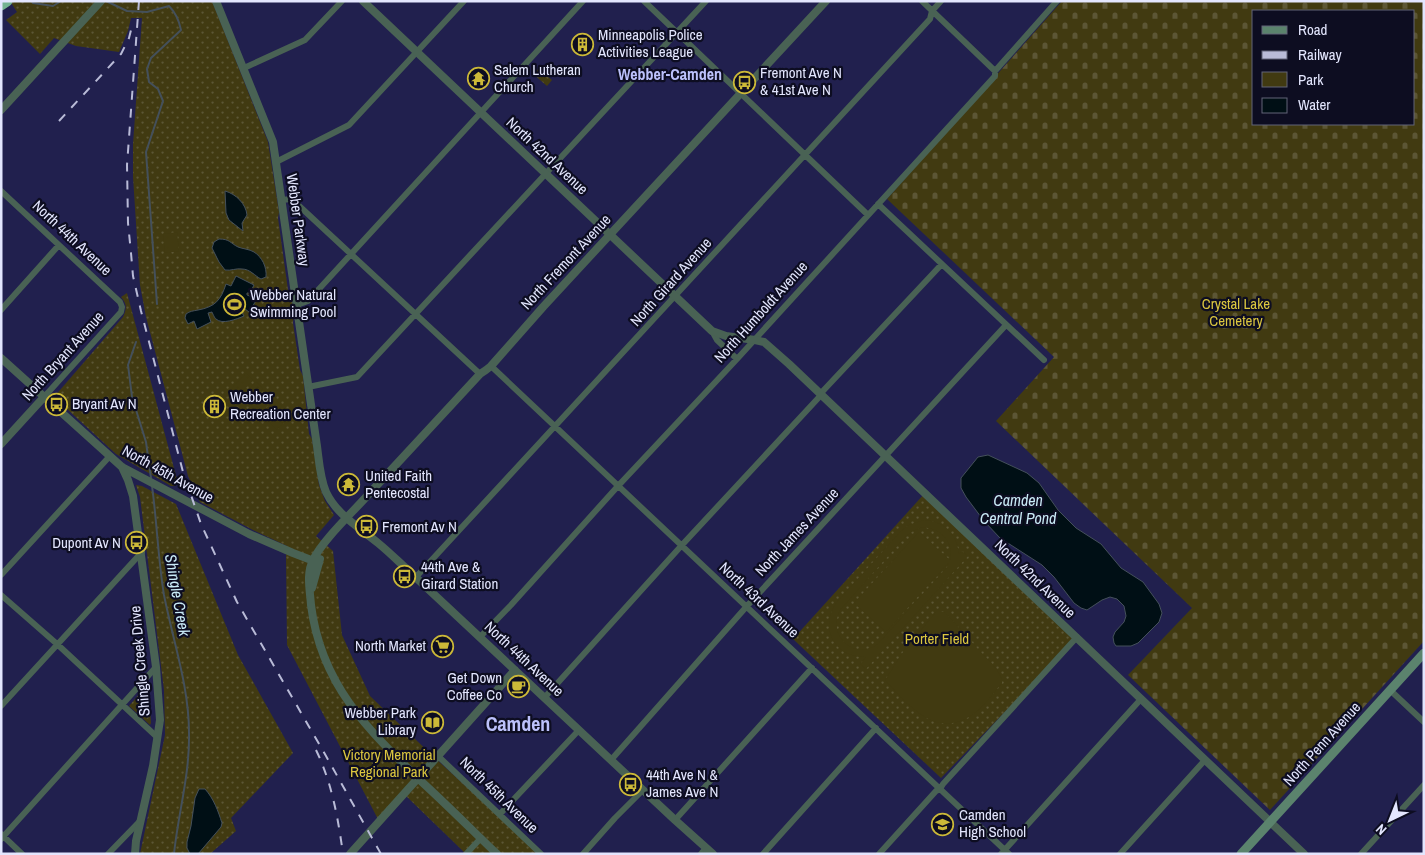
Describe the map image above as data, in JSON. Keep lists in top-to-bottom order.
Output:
{
  "streets": {
    "main road": ["North Penn Avenue"],
    "street": [
      "North 42nd Avenue",
      "Webber Parkway",
      "North 44th Avenue",
      "North Fremont Avenue",
      "North Girard Avenue",
      "North Humboldt Avenue",
      "North Bryant Avenue",
      "North 45th Avenue",
      "North James Avenue",
      "North 43rd Avenue",
      "Shingle Creek Drive"
    ]
  },
  "crossings": [
    ["North 42nd Avenue", "North Fremont Avenue"],
    ["North 42nd Avenue", "North Girard Avenue"],
    ["North 42nd Avenue", "North Humboldt Avenue"],
    ["North 42nd Avenue", "North James Avenue"],
    ["North 42nd Avenue", "North Penn Avenue"],
    ["Webber Parkway", "North 44th Avenue"],
    ["North 44th Avenue", "North Fremont Avenue"],
    ["North 44th Avenue", "North Girard Avenue"],
    ["North 44th Avenue", "North Humboldt Avenue"],
    ["North 44th Avenue", "North Bryant Avenue"],
    ["North 44th Avenue", "North James Avenue"],
    ["North Fremont Avenue", "North 45th Avenue"],
    ["North Fremont Avenue", "North 43rd Avenue"],
    ["North Girard Avenue", "North 43rd Avenue"],
    ["North Humboldt Avenue", "North 43rd Avenue"],
    ["North Bryant Avenue", "North 45th Avenue"],
    ["North 45th Avenue", "Shingle Creek Drive"],
    ["North James Avenue", "North 43rd Avenue"]
  ],
  "districts": ["Webber-Camden", "Camden"],
  "water": ["Camden Central Pond", "Shingle Creek"],
  "parks": ["Crystal Lake Cemetery", "Porter Field", "Victory Memorial Regional Park"],
  "places": {
    "building": ["Minneapolis Police Activities League", "Webber Recreation Center"],
    "temple": ["Salem Lutheran Church", "United Faith Pentecostal"],
    "bus stop": [
      "Fremont Ave N & 41st Ave N",
      "Bryant Av N",
      "Fremont Av N",
      "Dupont Av N",
      "44th Ave & Girard Station",
      "44th Ave N & James Ave N"
    ],
    "sports": ["Webber Natural Swimming Pool"],
    "supermarket": ["North Market"],
    "cafe": ["Get Down Coffee Co"],
    "library": ["Webber Park Library"],
    "school or university": ["Camden High School"]
  },
  "legend": [
    "Road",
    "Railway",
    "Park",
    "Water"
  ],
  "north": "bottom left"
}
